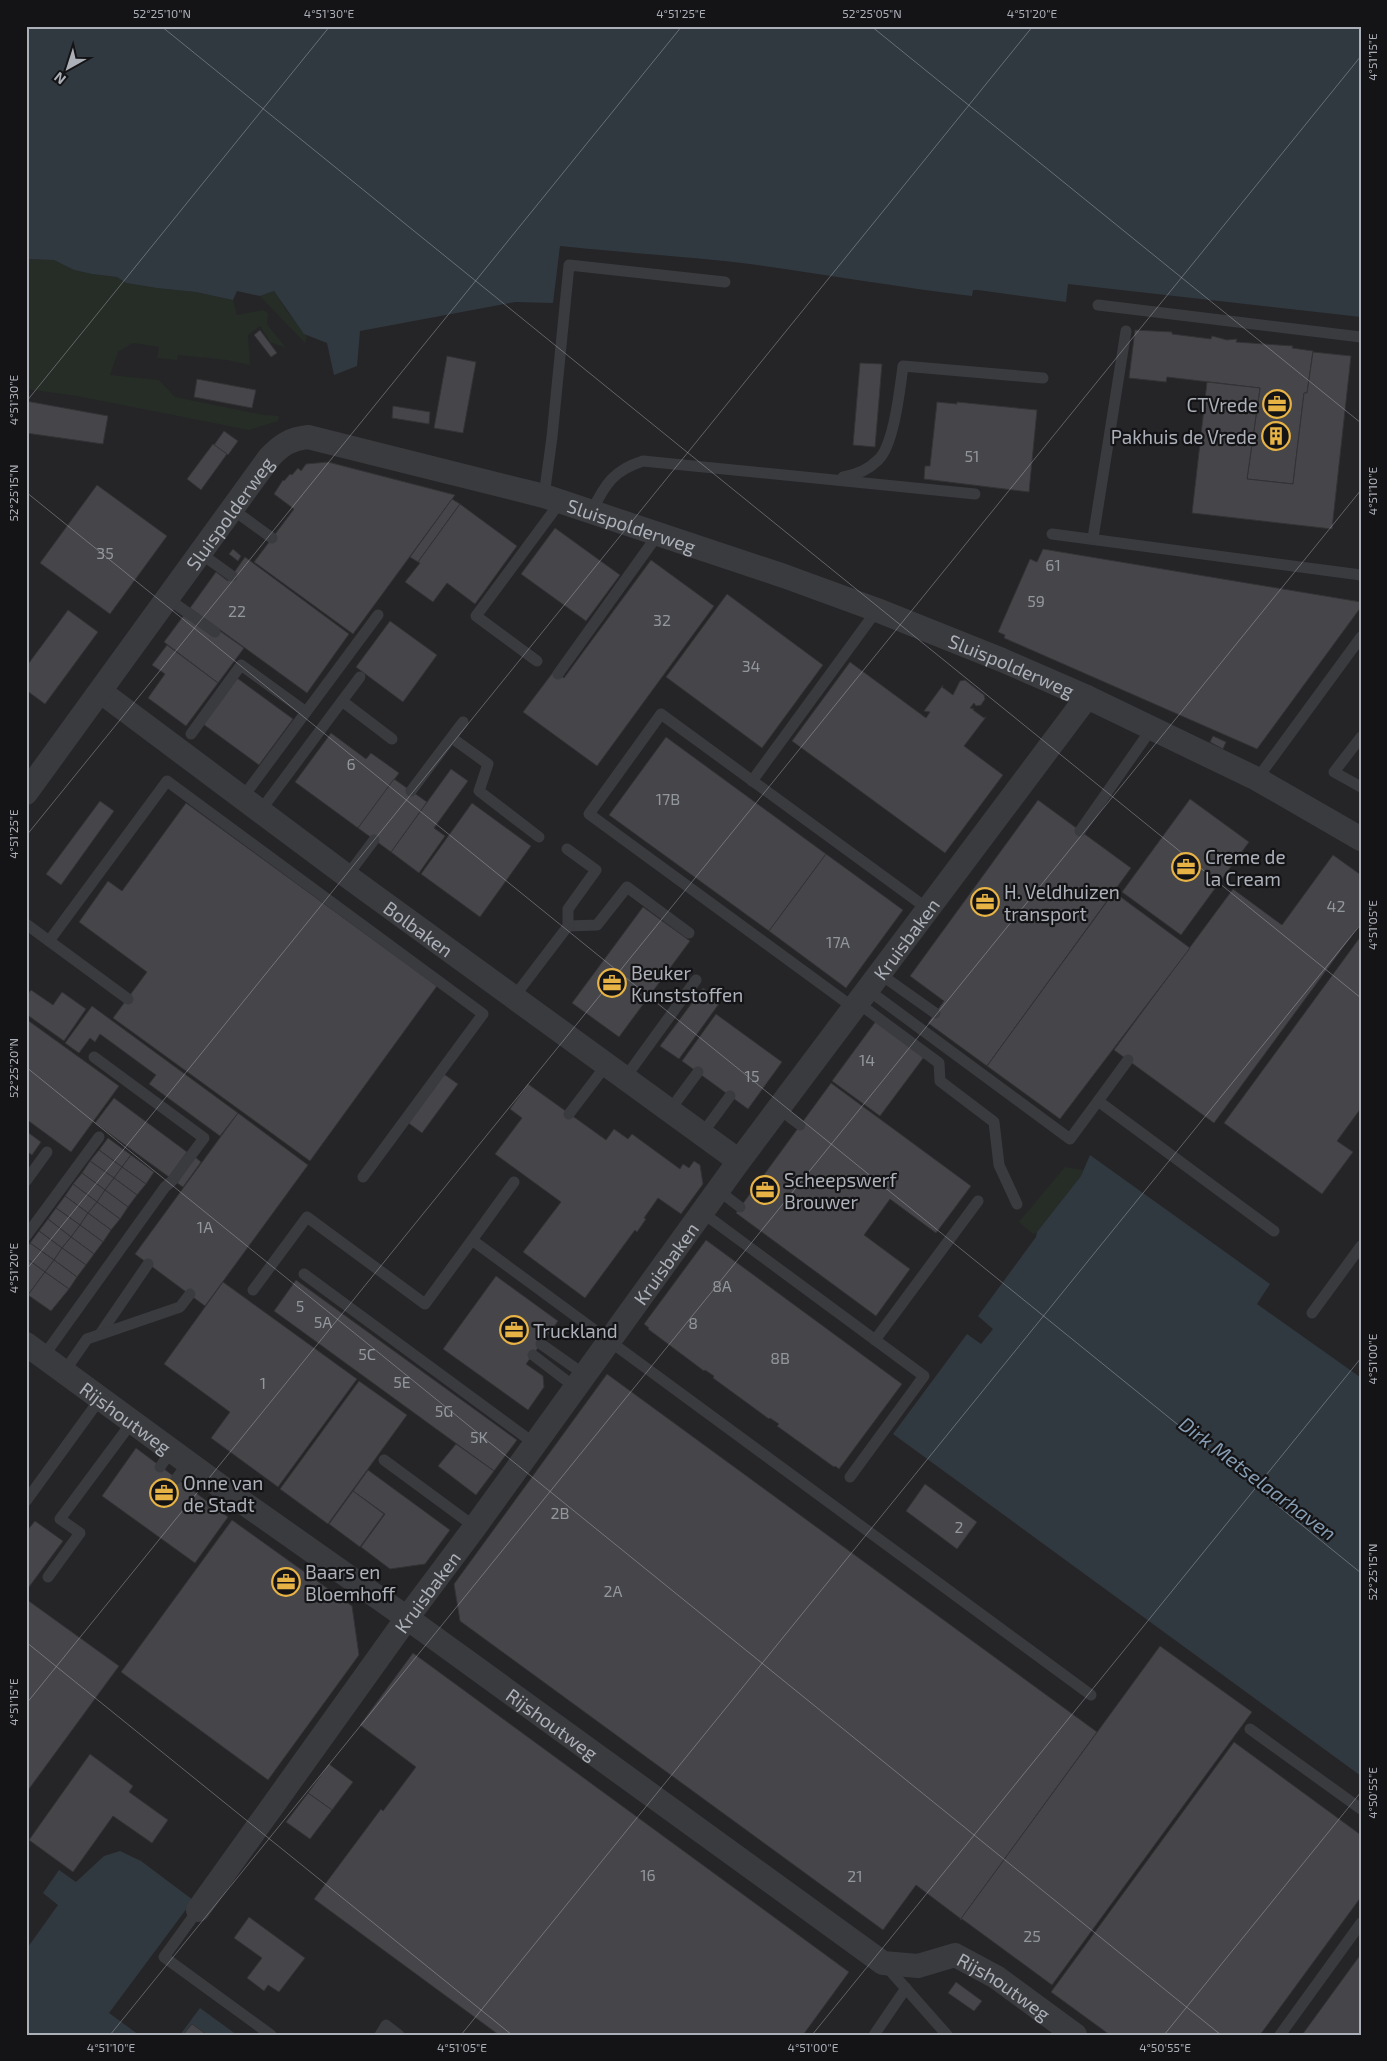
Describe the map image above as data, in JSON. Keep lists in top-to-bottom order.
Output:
{
  "streets": {
    "street": [
      "Sluispolderweg",
      "Bolbaken",
      "Kruisbaken",
      "Rijshoutweg"
    ]
  },
  "crossings": [
    ["Sluispolderweg", "Bolbaken"],
    ["Sluispolderweg", "Kruisbaken"],
    ["Bolbaken", "Kruisbaken"],
    ["Kruisbaken", "Rijshoutweg"]
  ],
  "water": ["Dirk Metselaarhaven"],
  "places": {
    "office": [
      "CTVrede",
      "Creme de la Cream",
      "H. Veldhuizen transport",
      "Beuker Kunststoffen",
      "Scheepswerf Brouwer",
      "Truckland",
      "Onne van de Stadt",
      "Baars en Bloemhoff"
    ],
    "building": ["Pakhuis de Vrede"]
  },
  "house_numbers": [
    "51",
    "35",
    "61",
    "59",
    "22",
    "32",
    "34",
    "6",
    "17B",
    "42",
    "17A",
    "14",
    "15",
    "1A",
    "8A",
    "5",
    "5A",
    "8",
    "5C",
    "8B",
    "5E",
    "1",
    "5G",
    "5K",
    "2B",
    "2",
    "2A",
    "16",
    "21",
    "25"
  ],
  "north": "bottom left",
  "coordinates": [
    "52°25'10\"N",
    "4°51'30\"E",
    "4°51'25\"E",
    "52°25'05\"N",
    "4°51'20\"E",
    "4°51'15\"E",
    "4°51'10\"E",
    "52°25'15\"N",
    "4°51'05\"E",
    "52°25'20\"N",
    "4°51'00\"E",
    "4°50'55\"E"
  ]
}
